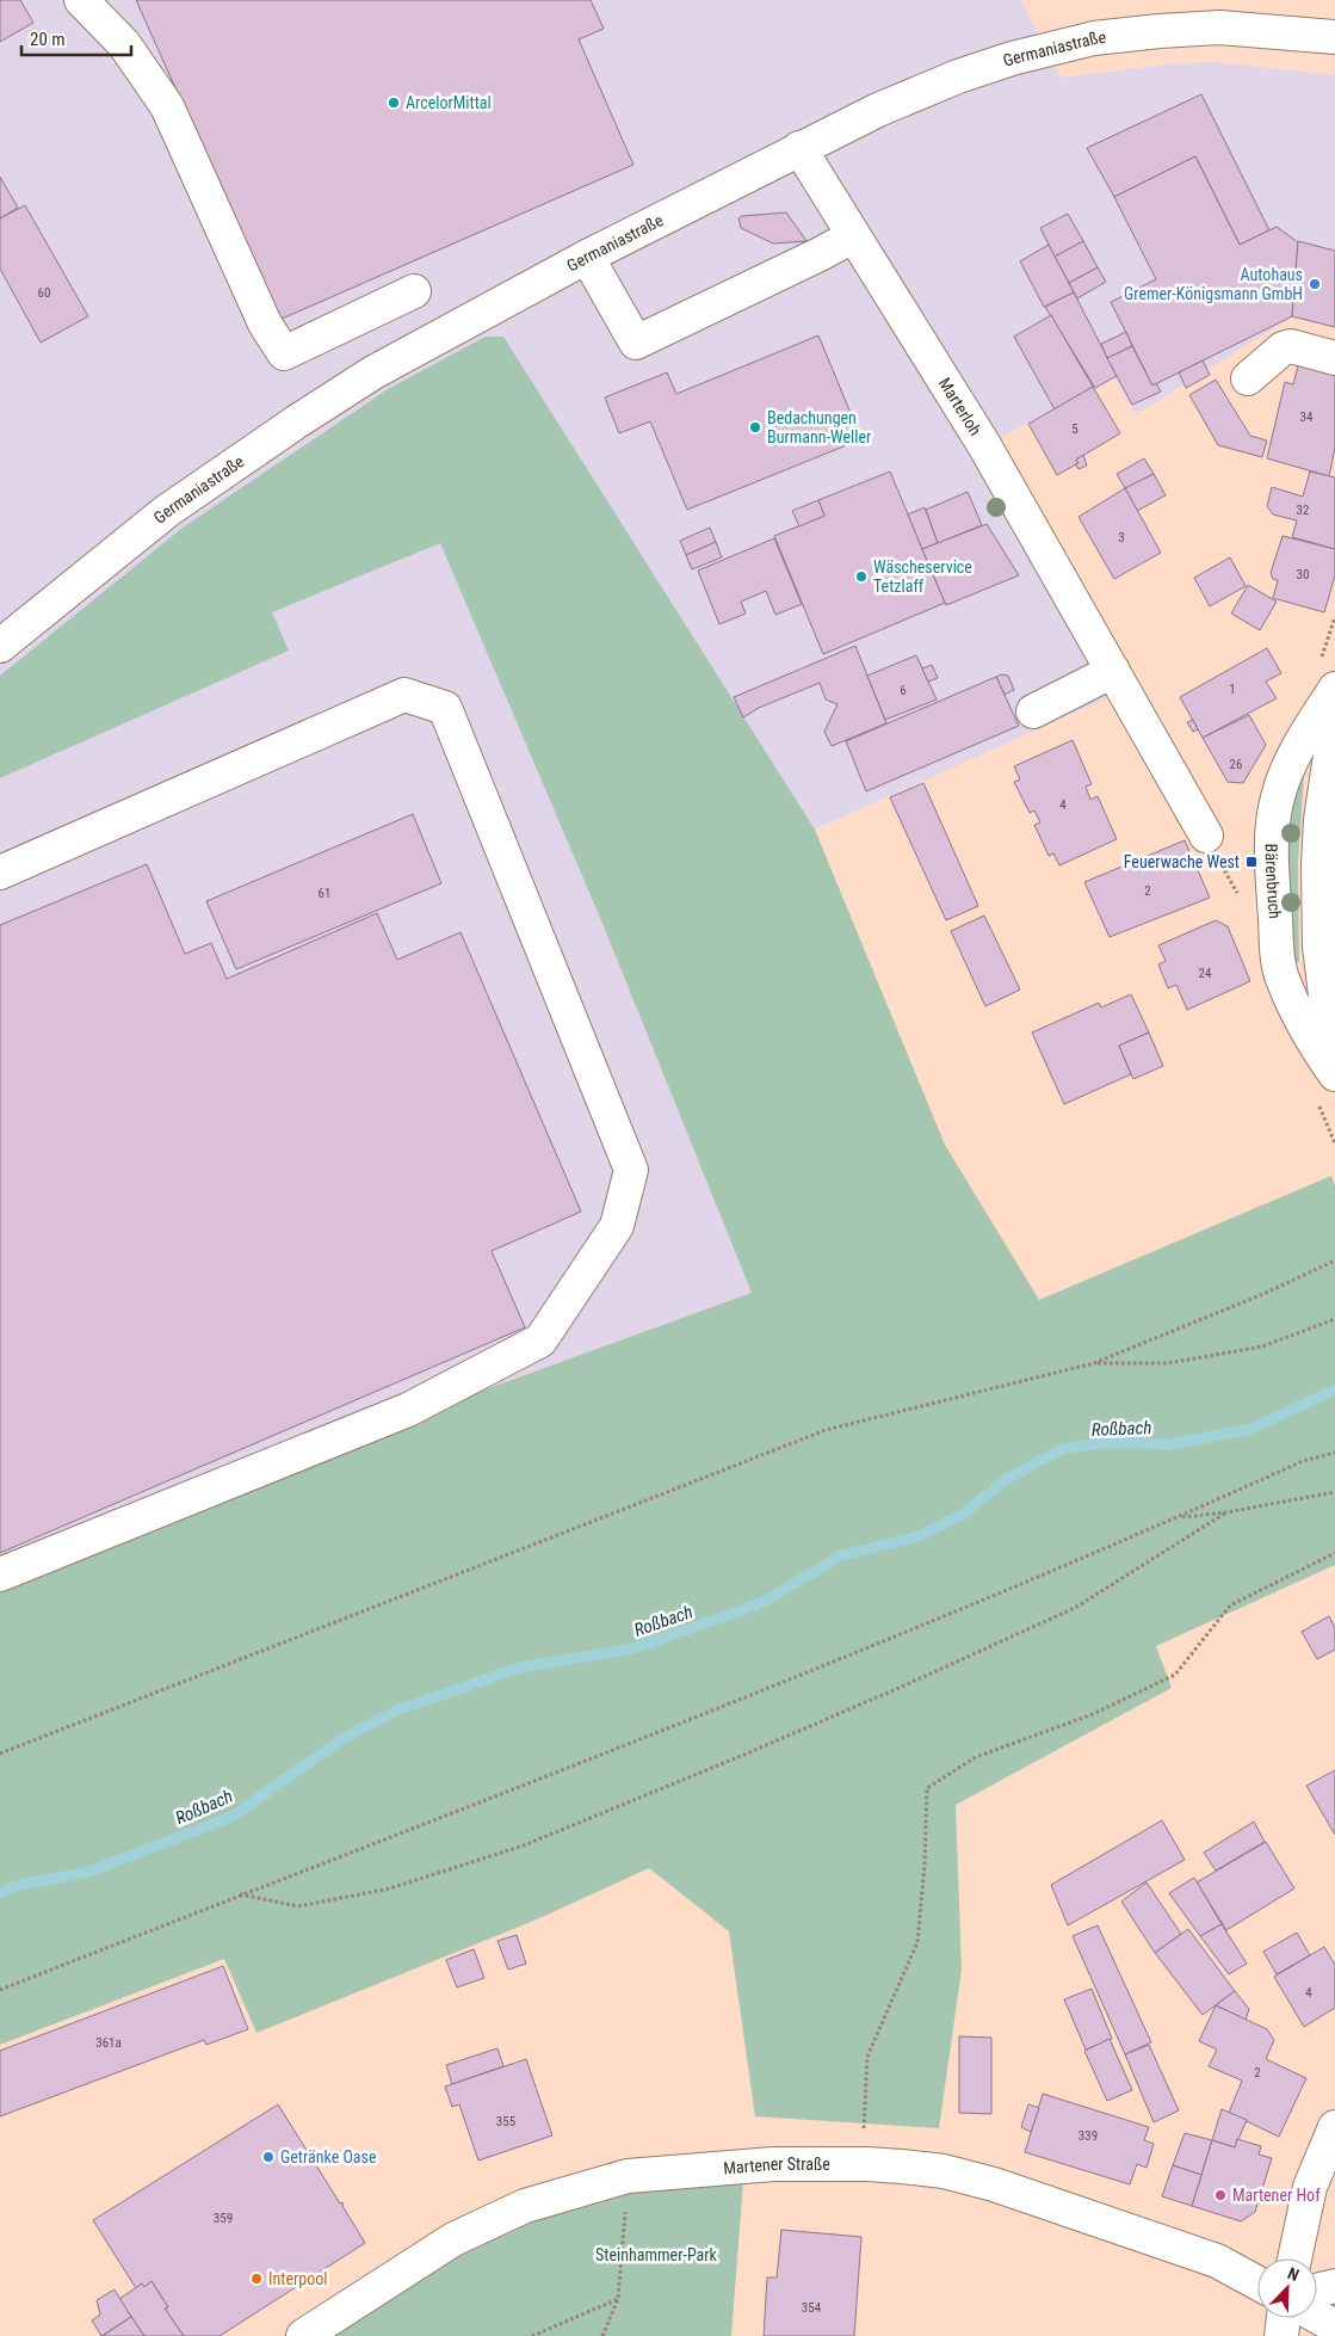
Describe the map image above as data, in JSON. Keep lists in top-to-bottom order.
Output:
{
  "streets": {
    "street": [
      "Germaniastraße",
      "Marterloh",
      "Bärenbruch",
      "Martener Straße"
    ]
  },
  "crossings": [
    ["Germaniastraße", "Marterloh"]
  ],
  "water": ["Roßbach"],
  "parks": ["Steinhammer-Park"],
  "places": {
    "other": [
      "ArcelorMittal",
      "Autohaus Gremer-Königsmann GmbH",
      "Bedachungen Burmann-Weller",
      "Wäscheservice Tetzlaff",
      "Getränke Oase",
      "Martener Hof",
      "Interpool"
    ],
    "transit": ["Feuerwache West"]
  },
  "house_numbers": [
    "60",
    "34",
    "5",
    "32",
    "3",
    "30",
    "1",
    "6",
    "26",
    "4",
    "2",
    "61",
    "24",
    "4",
    "361a",
    "2",
    "355",
    "339",
    "359",
    "354"
  ],
  "scale_bar": "20 m",
  "north": "top right"
}
